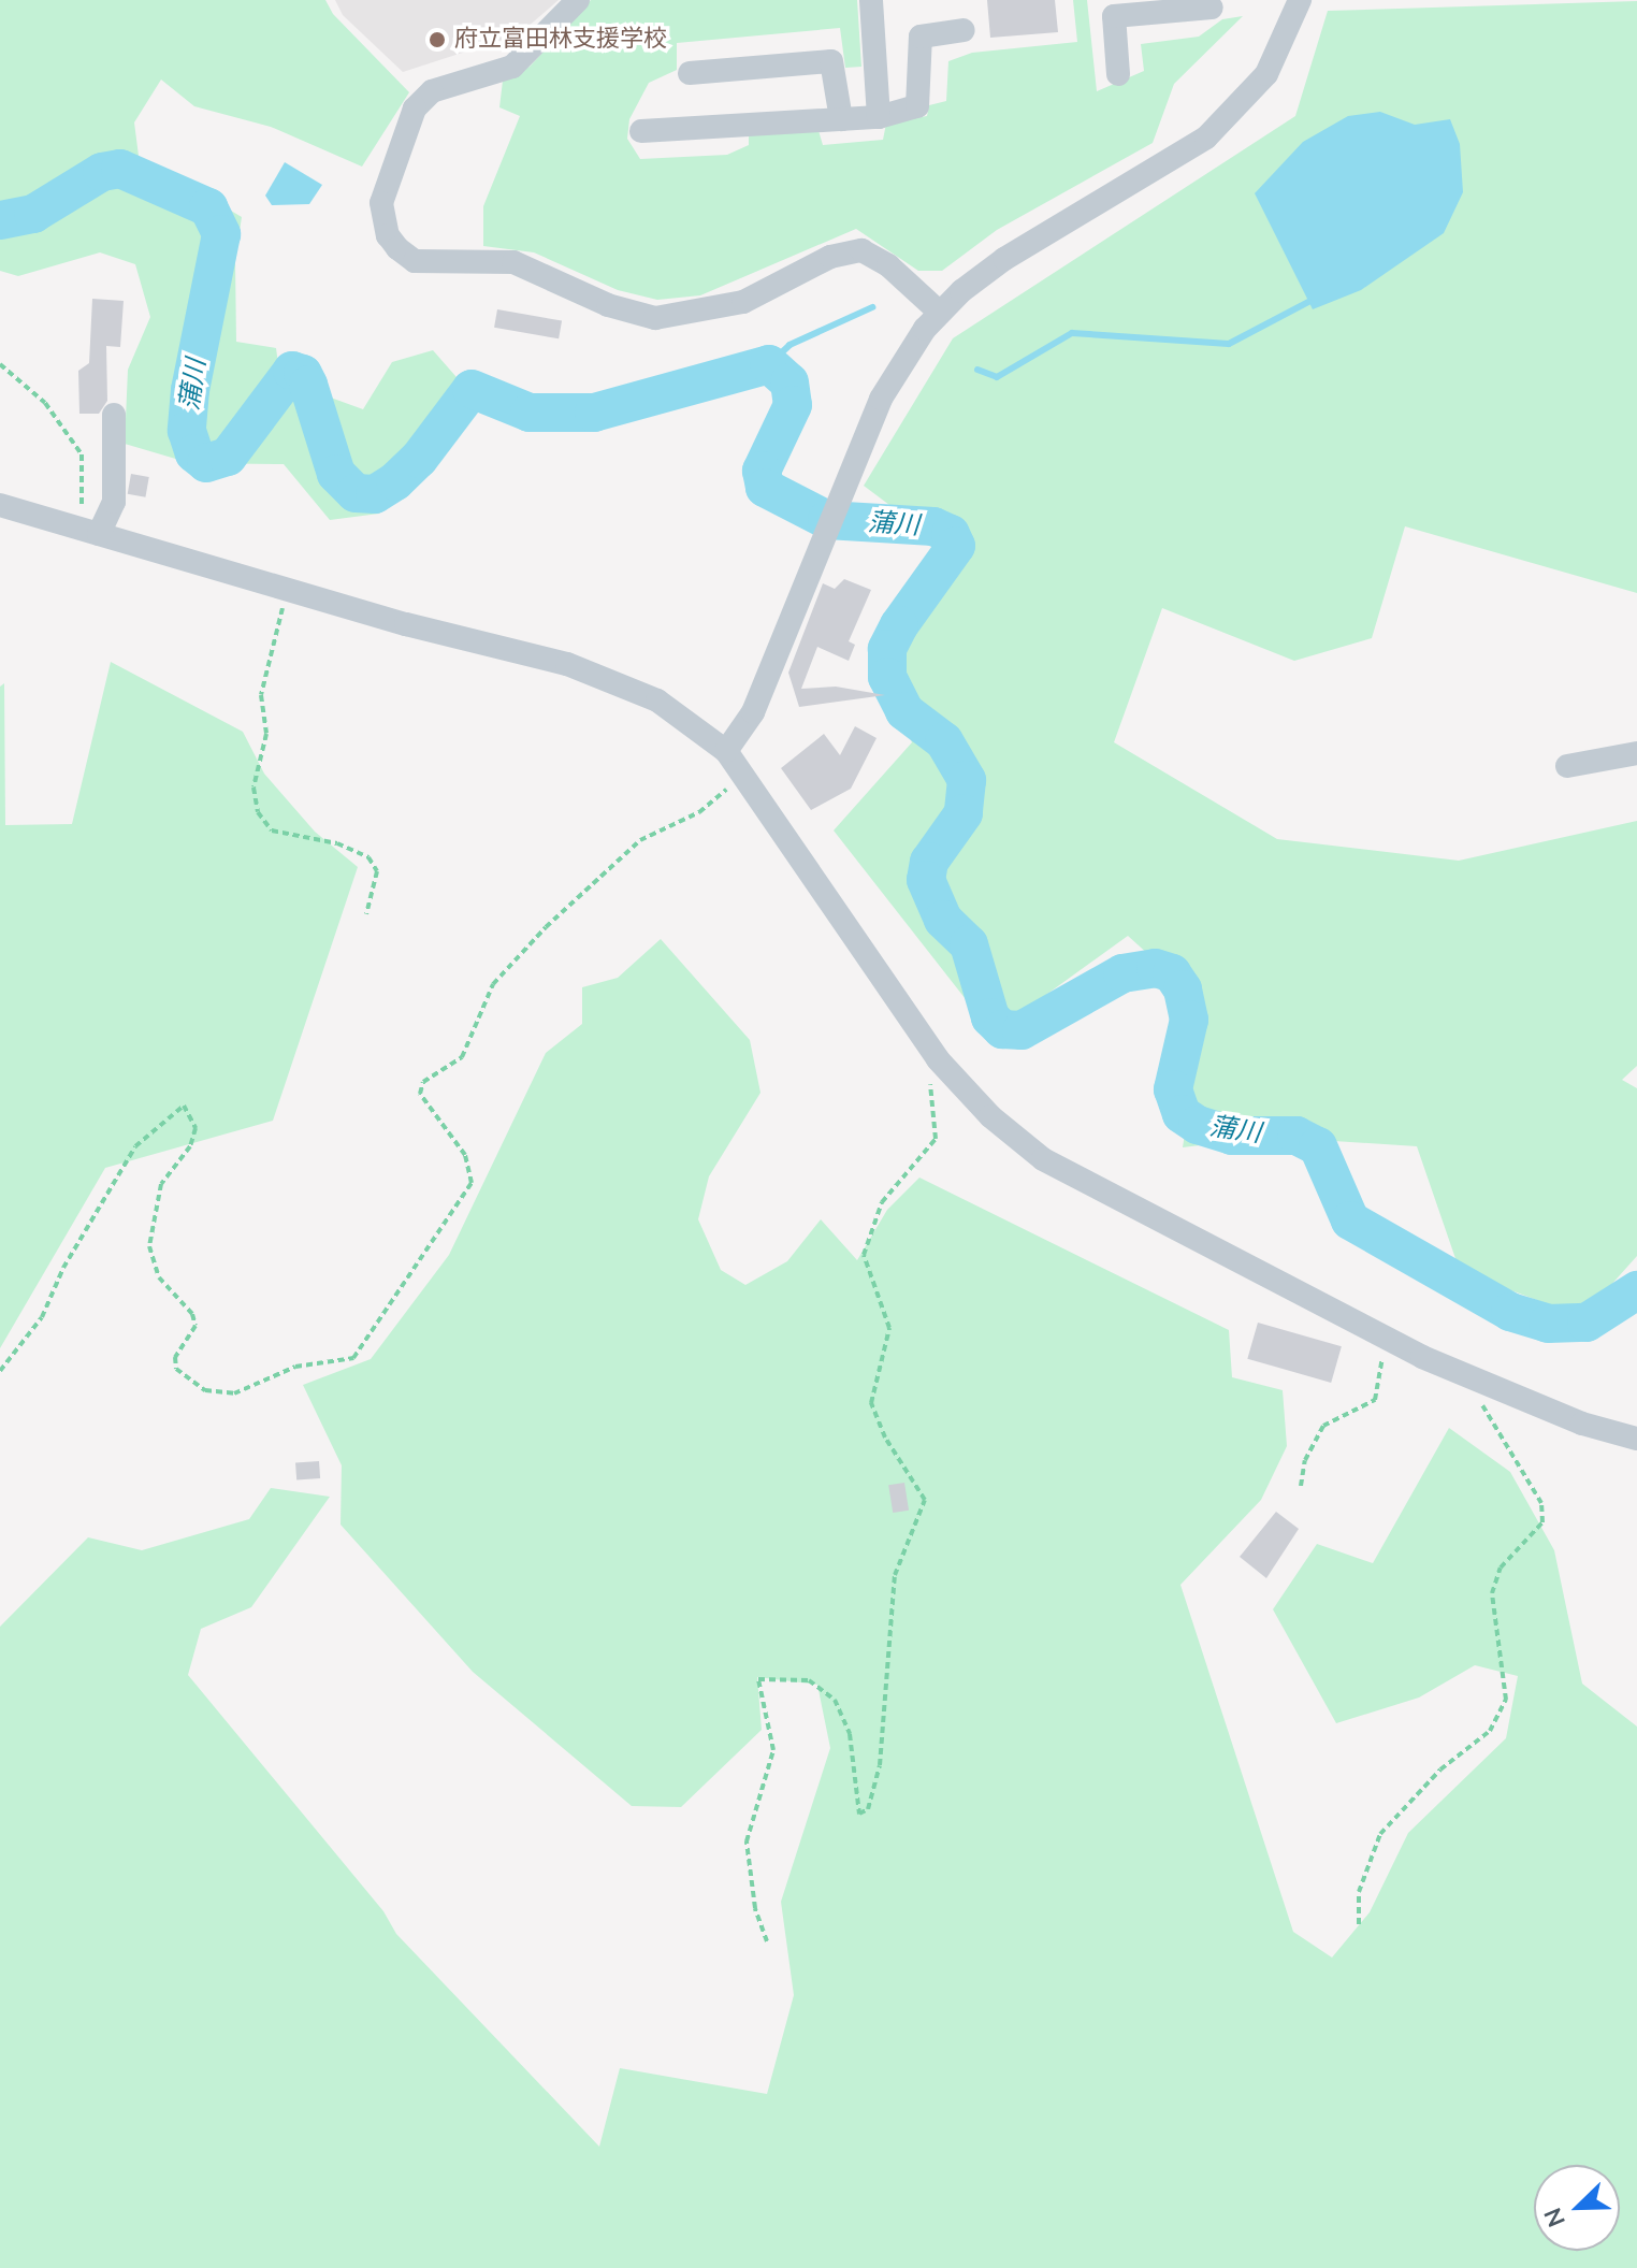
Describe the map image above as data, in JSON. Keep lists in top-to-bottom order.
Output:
{
  "water": ["蒲川"],
  "places": ["府立富田林支援学校"],
  "north": "bottom left"
}
